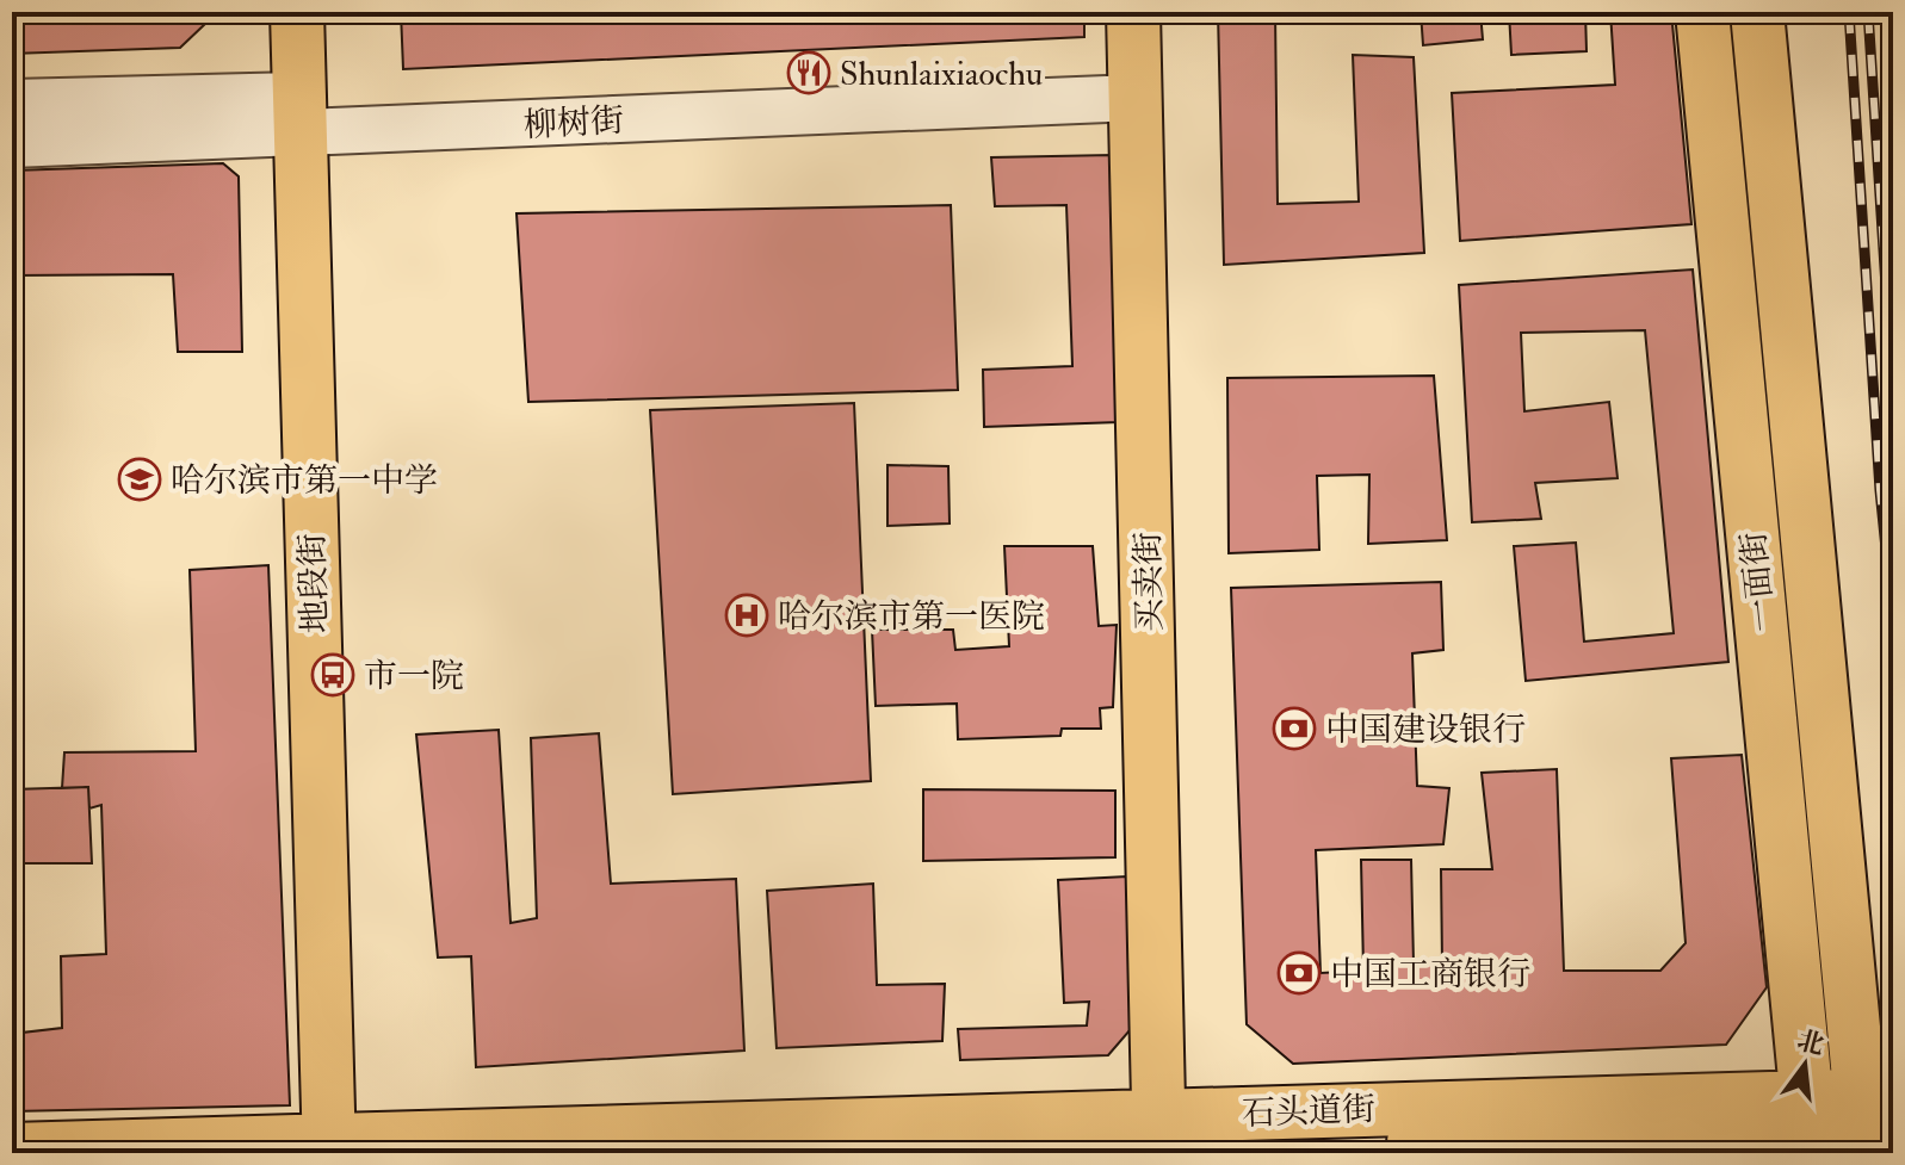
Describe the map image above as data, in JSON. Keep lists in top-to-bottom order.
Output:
{
  "streets": {
    "main road": [
      "买卖街",
      "一面街",
      "地段街",
      "石头道街"
    ],
    "street": ["柳树街"]
  },
  "crossings": [
    ["柳树街", "买卖街"],
    ["柳树街", "地段街"],
    ["买卖街", "石头道街"],
    ["一面街", "石头道街"],
    ["地段街", "石头道街"]
  ],
  "places": {
    "restaurant": ["Shunlaixiaochu"],
    "school or university": ["哈尔滨市第一中学"],
    "hospital": ["哈尔滨市第一医院"],
    "bus stop": ["市一院"],
    "bank": ["中国建设银行", "中国工商银行"]
  },
  "north": "top"
}
